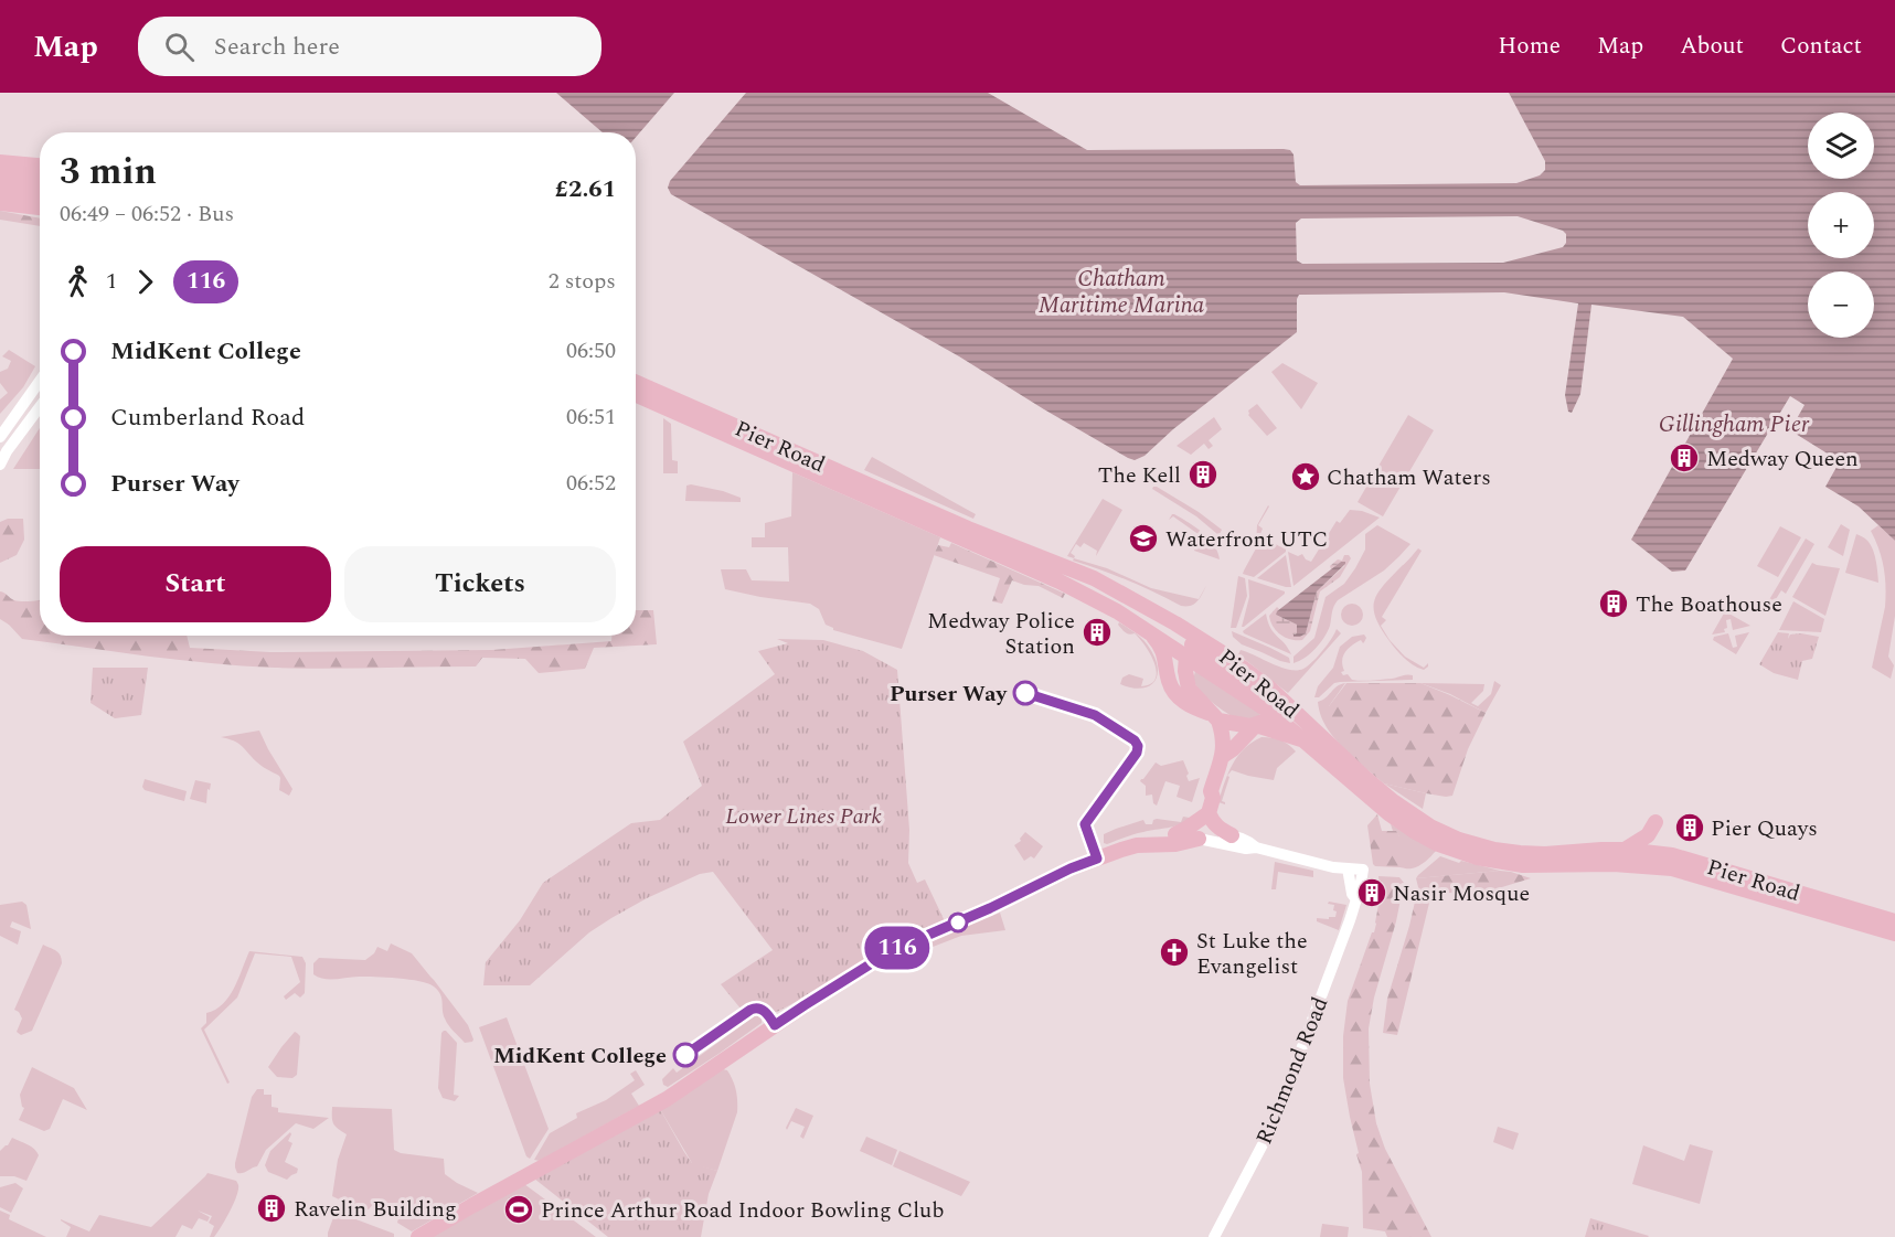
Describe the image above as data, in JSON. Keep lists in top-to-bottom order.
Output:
{
  "streets": {
    "main road": ["Pier Road"],
    "street": ["Richmond Road"]
  },
  "water": ["Chatham Maritime Marina", "Gillingham Pier"],
  "parks": ["Lower Lines Park"],
  "places": {
    "building": [
      "Medway Queen",
      "The Kell",
      "The Boathouse",
      "Medway Police Station",
      "Pier Quays",
      "Nasir Mosque",
      "Ravelin Building"
    ],
    "place": ["Chatham Waters"],
    "school or university": ["Waterfront UTC"],
    "other": ["Purser Way", "MidKent College"],
    "church": ["St Luke the Evangelist"],
    "sports": ["Prince Arthur Road Indoor Bowling Club"]
  },
  "lines": ["bus line 116"],
  "page": {
    "header": "Map",
    "search": "Search here",
    "nav": [
      "Home",
      "Map",
      "About",
      "Contact"
    ],
    "on_map": "116",
    "map_buttons": ["+", "−"],
    "heading": ["3 min", "06:49 – 06:52 · Bus", "£2.61"],
    "legs": ["1", "116", "2 stops"],
    "list": [
      {
        "name": "MidKent College",
        "value": "06:50"
      },
      {
        "name": "Cumberland Road",
        "value": "06:51"
      },
      {
        "name": "Purser Way",
        "value": "06:52"
      }
    ],
    "buttons": ["Start", "Tickets"]
  }
}
